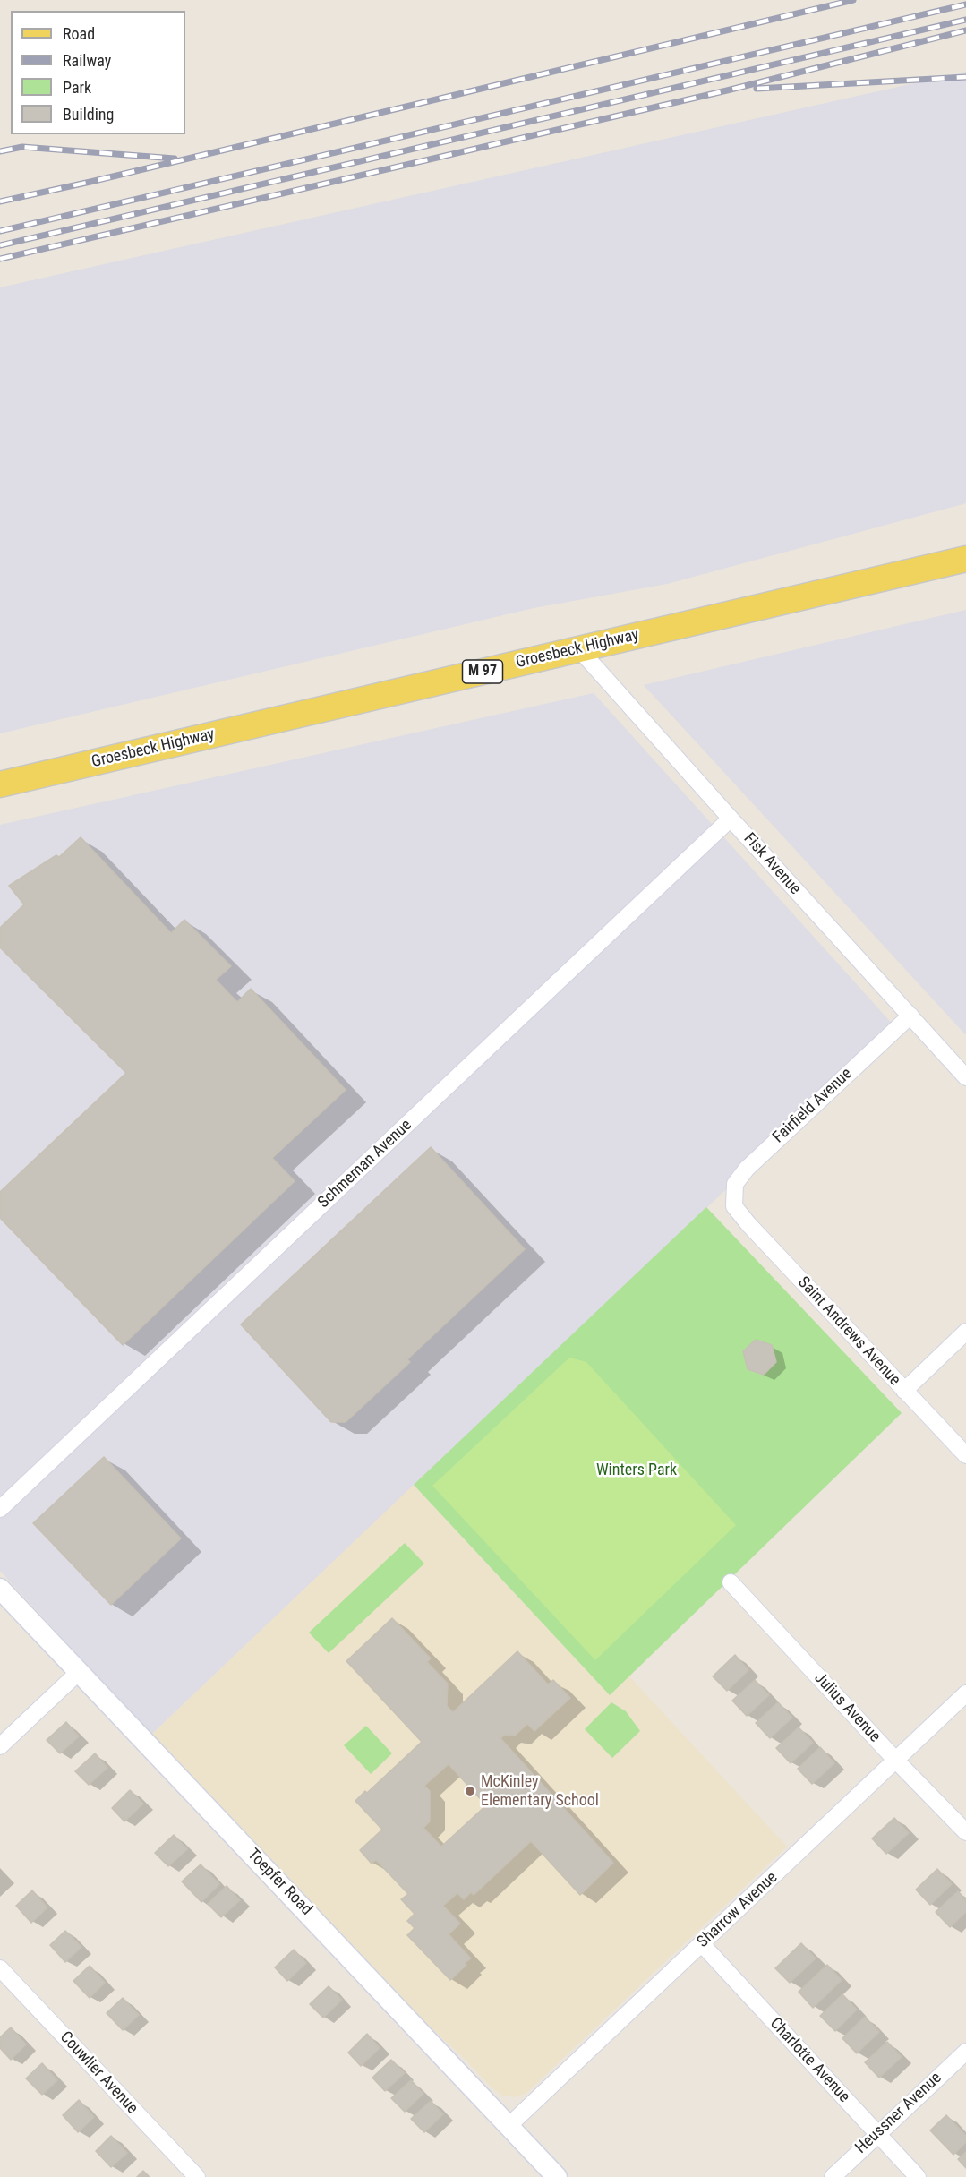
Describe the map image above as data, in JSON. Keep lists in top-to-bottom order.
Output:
{
  "streets": {
    "main road": ["Groesbeck Highway", "M 97"],
    "street": [
      "Fisk Avenue",
      "Fairfield Avenue",
      "Schmeman Avenue",
      "Saint Andrews Avenue",
      "Julius Avenue",
      "Toepfer Road",
      "Sharrow Avenue",
      "Charlotte Avenue",
      "Couwlier Avenue",
      "Heussner Avenue"
    ]
  },
  "crossings": [
    ["Groesbeck Highway", "Fisk Avenue"],
    ["Fisk Avenue", "Fairfield Avenue"],
    ["Fisk Avenue", "Schmeman Avenue"],
    ["Fairfield Avenue", "Saint Andrews Avenue"],
    ["Julius Avenue", "Sharrow Avenue"],
    ["Toepfer Road", "Sharrow Avenue"],
    ["Sharrow Avenue", "Charlotte Avenue"],
    ["Charlotte Avenue", "Heussner Avenue"]
  ],
  "parks": ["Winters Park"],
  "places": ["McKinley Elementary School"],
  "legend": [
    "Road",
    "Railway",
    "Park",
    "Building"
  ]
}
